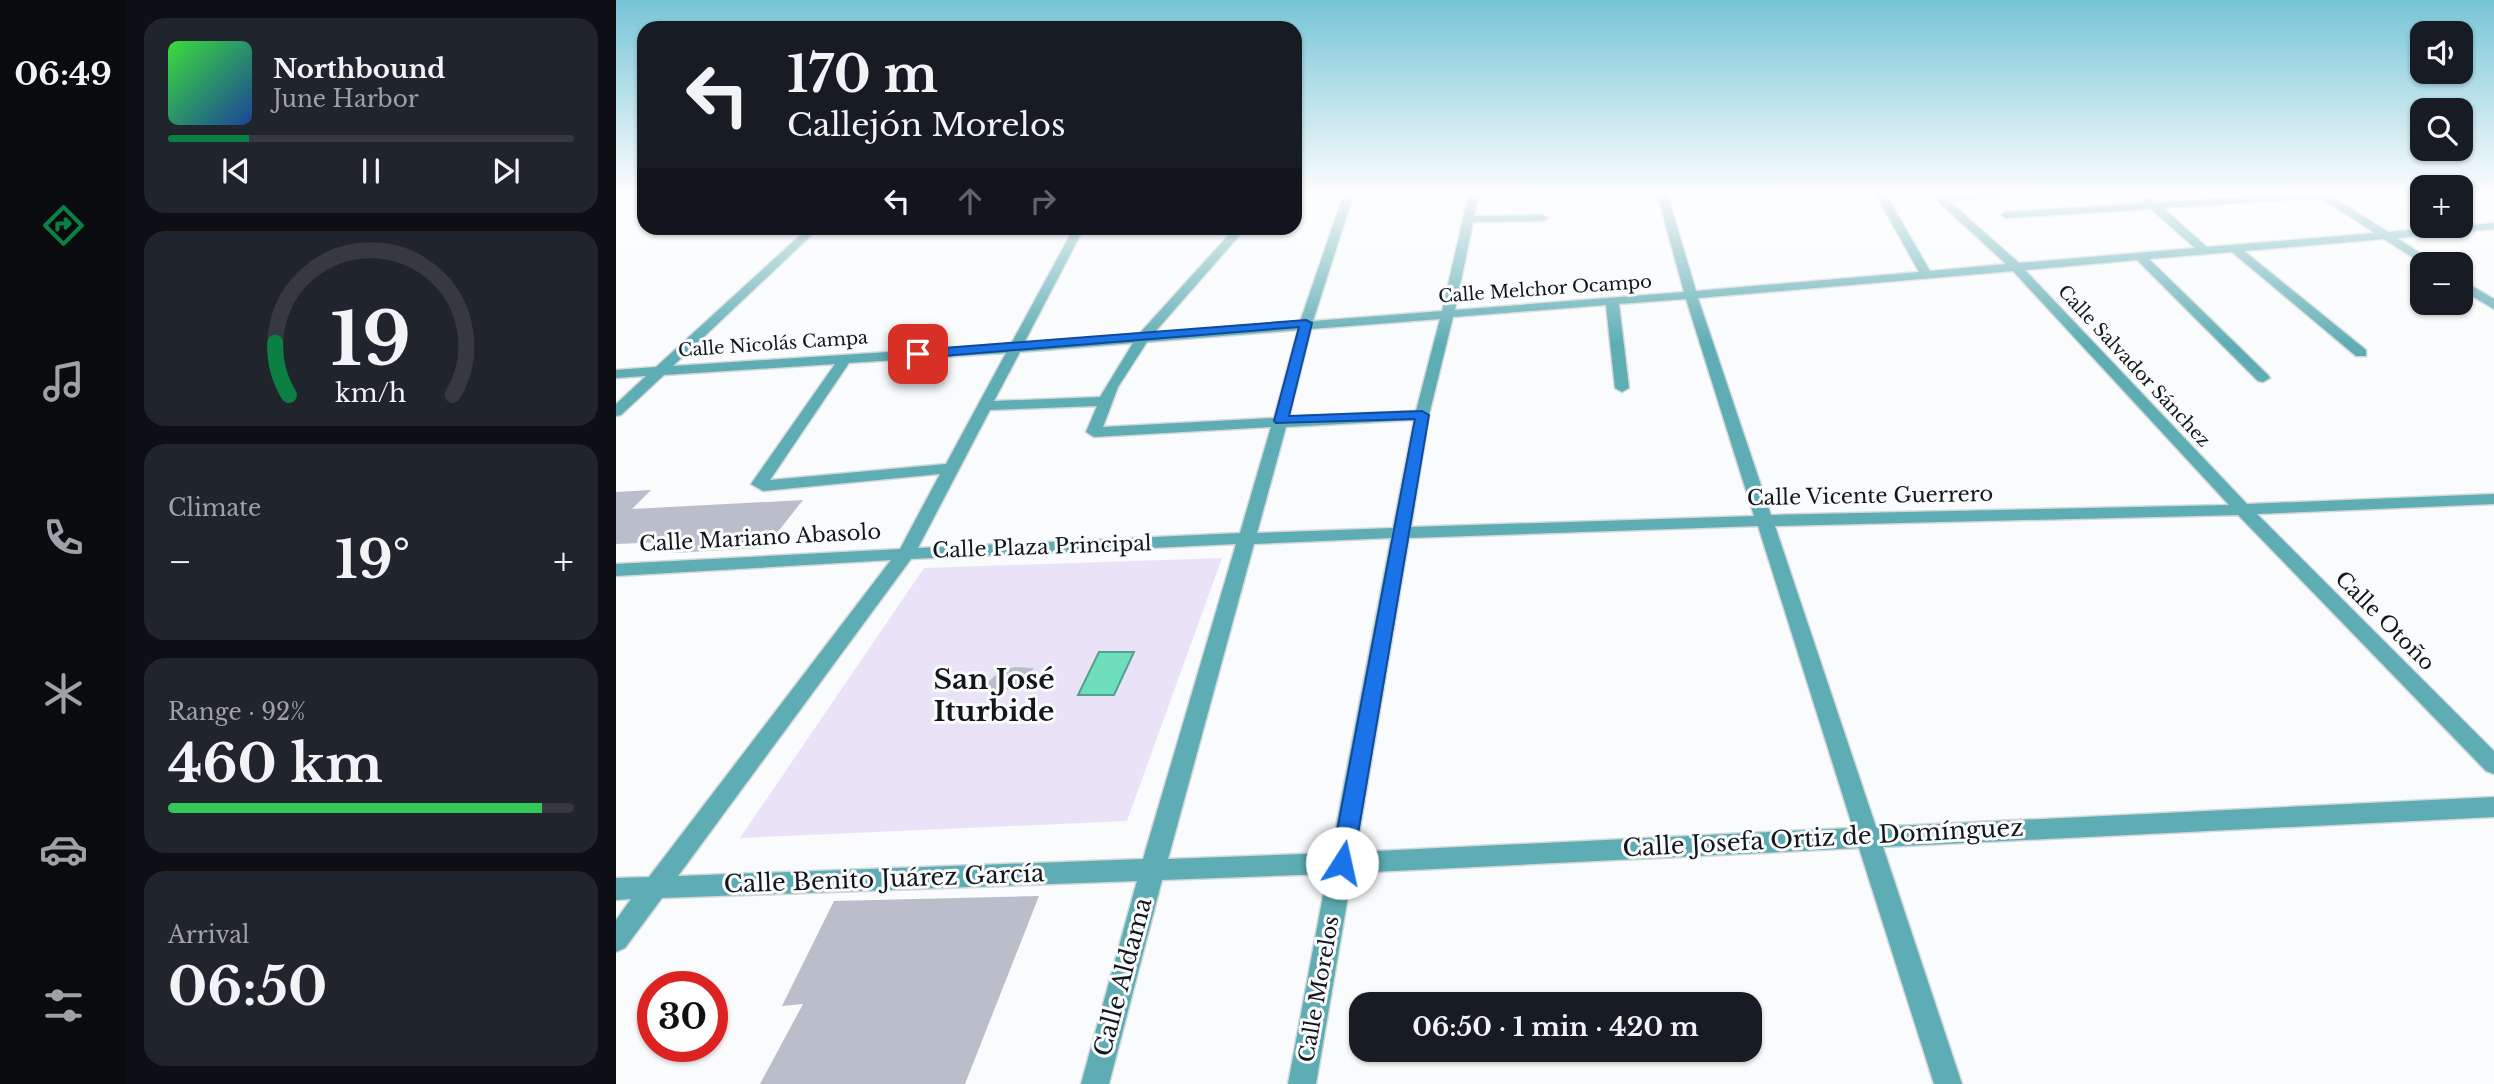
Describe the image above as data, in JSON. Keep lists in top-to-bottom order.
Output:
{
  "streets": {
    "street": [
      "Calle Melchor Ocampo",
      "Calle Nicolás Campa",
      "Calle Salvador Sánchez",
      "Calle Vicente Guerrero",
      "Calle Mariano Abasolo",
      "Calle Plaza Principal",
      "Calle Otoño",
      "Calle Josefa Ortiz de Domínguez",
      "Calle Benito Juárez García",
      "Calle Aldama",
      "Calle Morelos"
    ]
  },
  "crossings": [
    ["Calle Melchor Ocampo", "Calle Nicolás Campa"],
    ["Calle Melchor Ocampo", "Calle Salvador Sánchez"],
    ["Calle Melchor Ocampo", "Calle Morelos"],
    ["Calle Salvador Sánchez", "Calle Vicente Guerrero"],
    ["Calle Salvador Sánchez", "Calle Otoño"],
    ["Calle Vicente Guerrero", "Calle Plaza Principal"],
    ["Calle Vicente Guerrero", "Calle Otoño"],
    ["Calle Vicente Guerrero", "Calle Morelos"],
    ["Calle Mariano Abasolo", "Calle Plaza Principal"],
    ["Calle Plaza Principal", "Calle Benito Juárez García"],
    ["Calle Josefa Ortiz de Domínguez", "Calle Benito Juárez García"],
    ["Calle Josefa Ortiz de Domínguez", "Calle Aldama"],
    ["Calle Josefa Ortiz de Domínguez", "Calle Morelos"],
    ["Calle Benito Juárez García", "Calle Aldama"]
  ],
  "districts": ["San José Iturbide"],
  "page": {
    "tabs": "06:49",
    "map_buttons": ["+", "−"],
    "turn": ["170 m", "Callejón Morelos"],
    "song": ["Northbound", "June Harbor"],
    "tile": [
      "Climate",
      ["Range · 92%", "460 km"],
      ["Arrival", "06:50"]
    ],
    "heat": ["−", "19°", "+"],
    "limit": "30",
    "trip": "06:50 · 1 min · 420 m",
    "gauge": ["19", "km/h"]
  }
}
